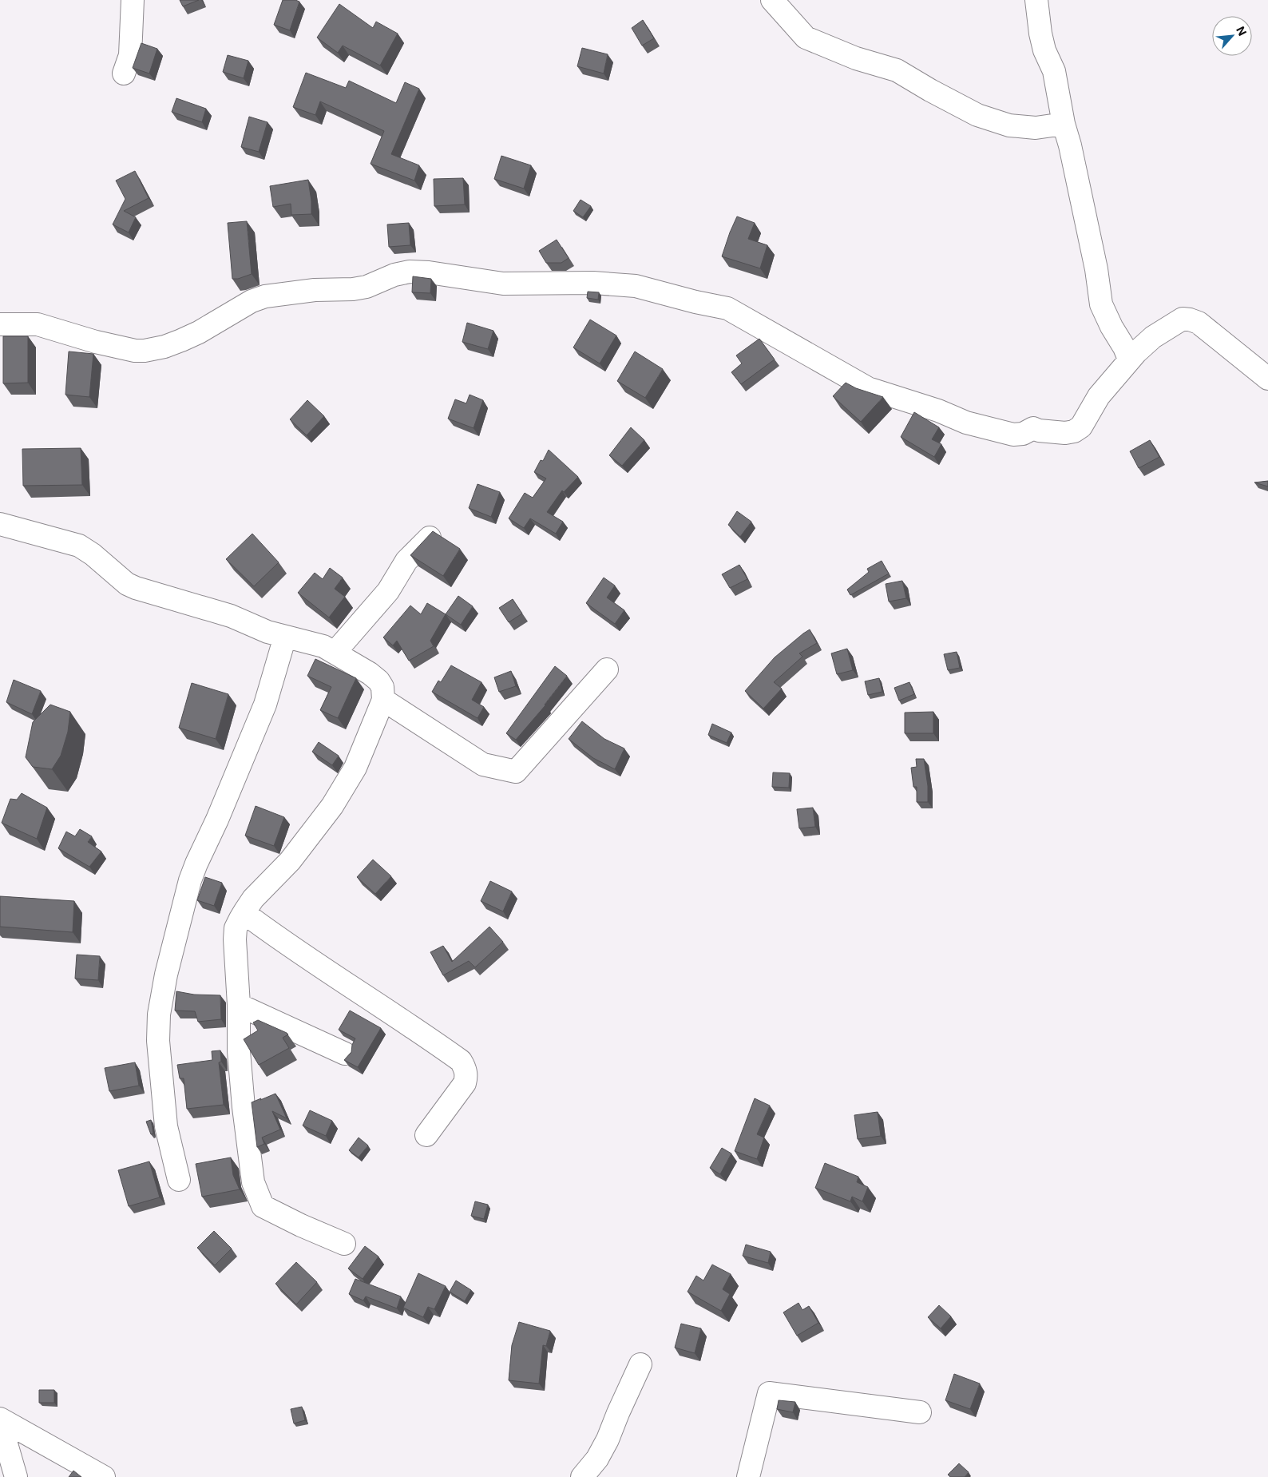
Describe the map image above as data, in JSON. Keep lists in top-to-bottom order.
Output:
{
  "north": "top right"
}
